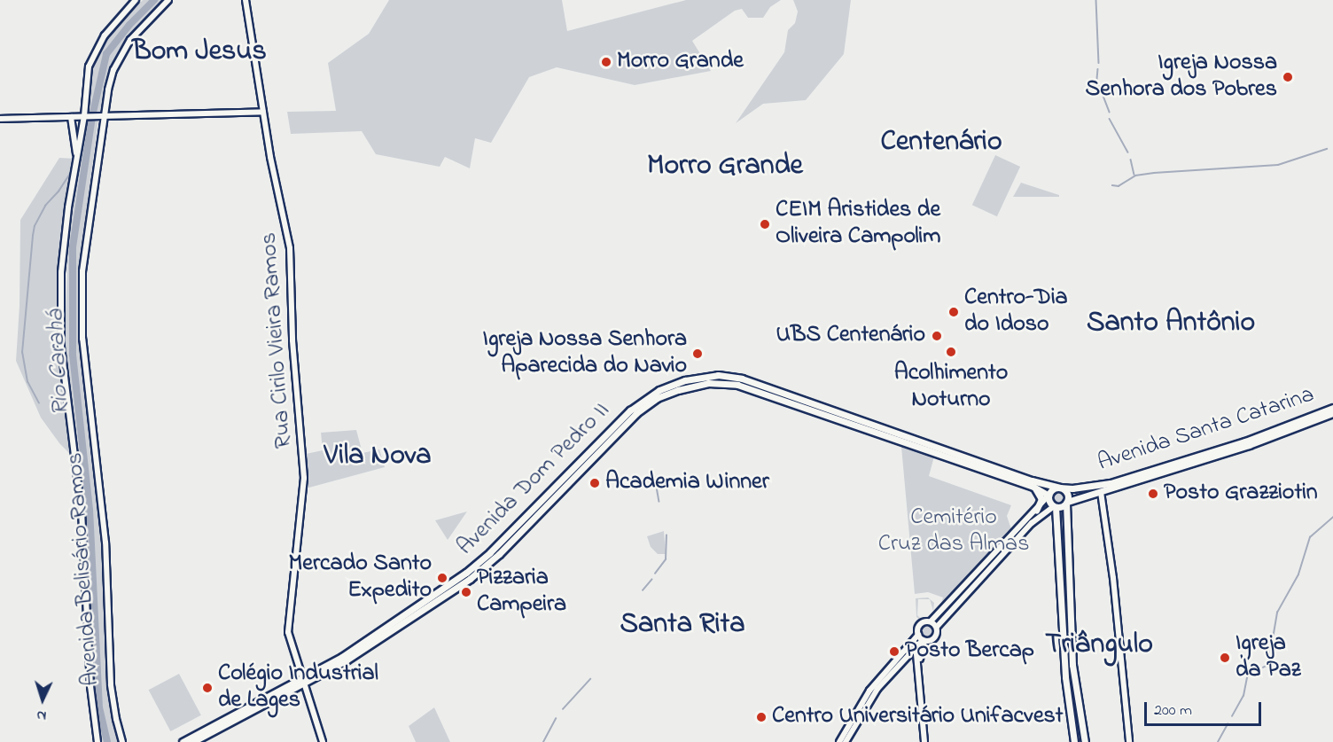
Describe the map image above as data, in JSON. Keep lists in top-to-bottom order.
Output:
{
  "streets": {
    "main road": [
      "Rua Cirilo Vieira Ramos",
      "Avenida Santa Catarina",
      "Avenida Dom Pedro II",
      "Avenida Belisário Ramos"
    ]
  },
  "crossings": [
    ["Rua Cirilo Vieira Ramos", "Avenida Dom Pedro II"],
    ["Avenida Santa Catarina", "Avenida Dom Pedro II"]
  ],
  "districts": [
    "Bom Jesus",
    "Centenário",
    "Morro Grande",
    "Santo Antônio",
    "Vila Nova",
    "Santa Rita",
    "Triângulo"
  ],
  "water": ["Rio Carahá"],
  "parks": ["Cemitério Cruz das Almas"],
  "places": [
    "Morro Grande",
    "Igreja Nossa Senhora dos Pobres",
    "CEIM Aristides de Oliveira Campolim",
    "Centro-Dia do Idoso",
    "UBS Centenário",
    "Acolhimento Noturno",
    "Igreja Nossa Senhora Aparecida do Navio",
    "Academia Winner",
    "Posto Grazziotin",
    "Mercado Santo Expedito",
    "Pizzaria Campeira",
    "Posto Bercap",
    "Igreja da Paz",
    "Colégio Industrial de Lages",
    "Centro Universitário Unifacvest"
  ],
  "scale_bar": "200 m",
  "north": "bottom"
}
